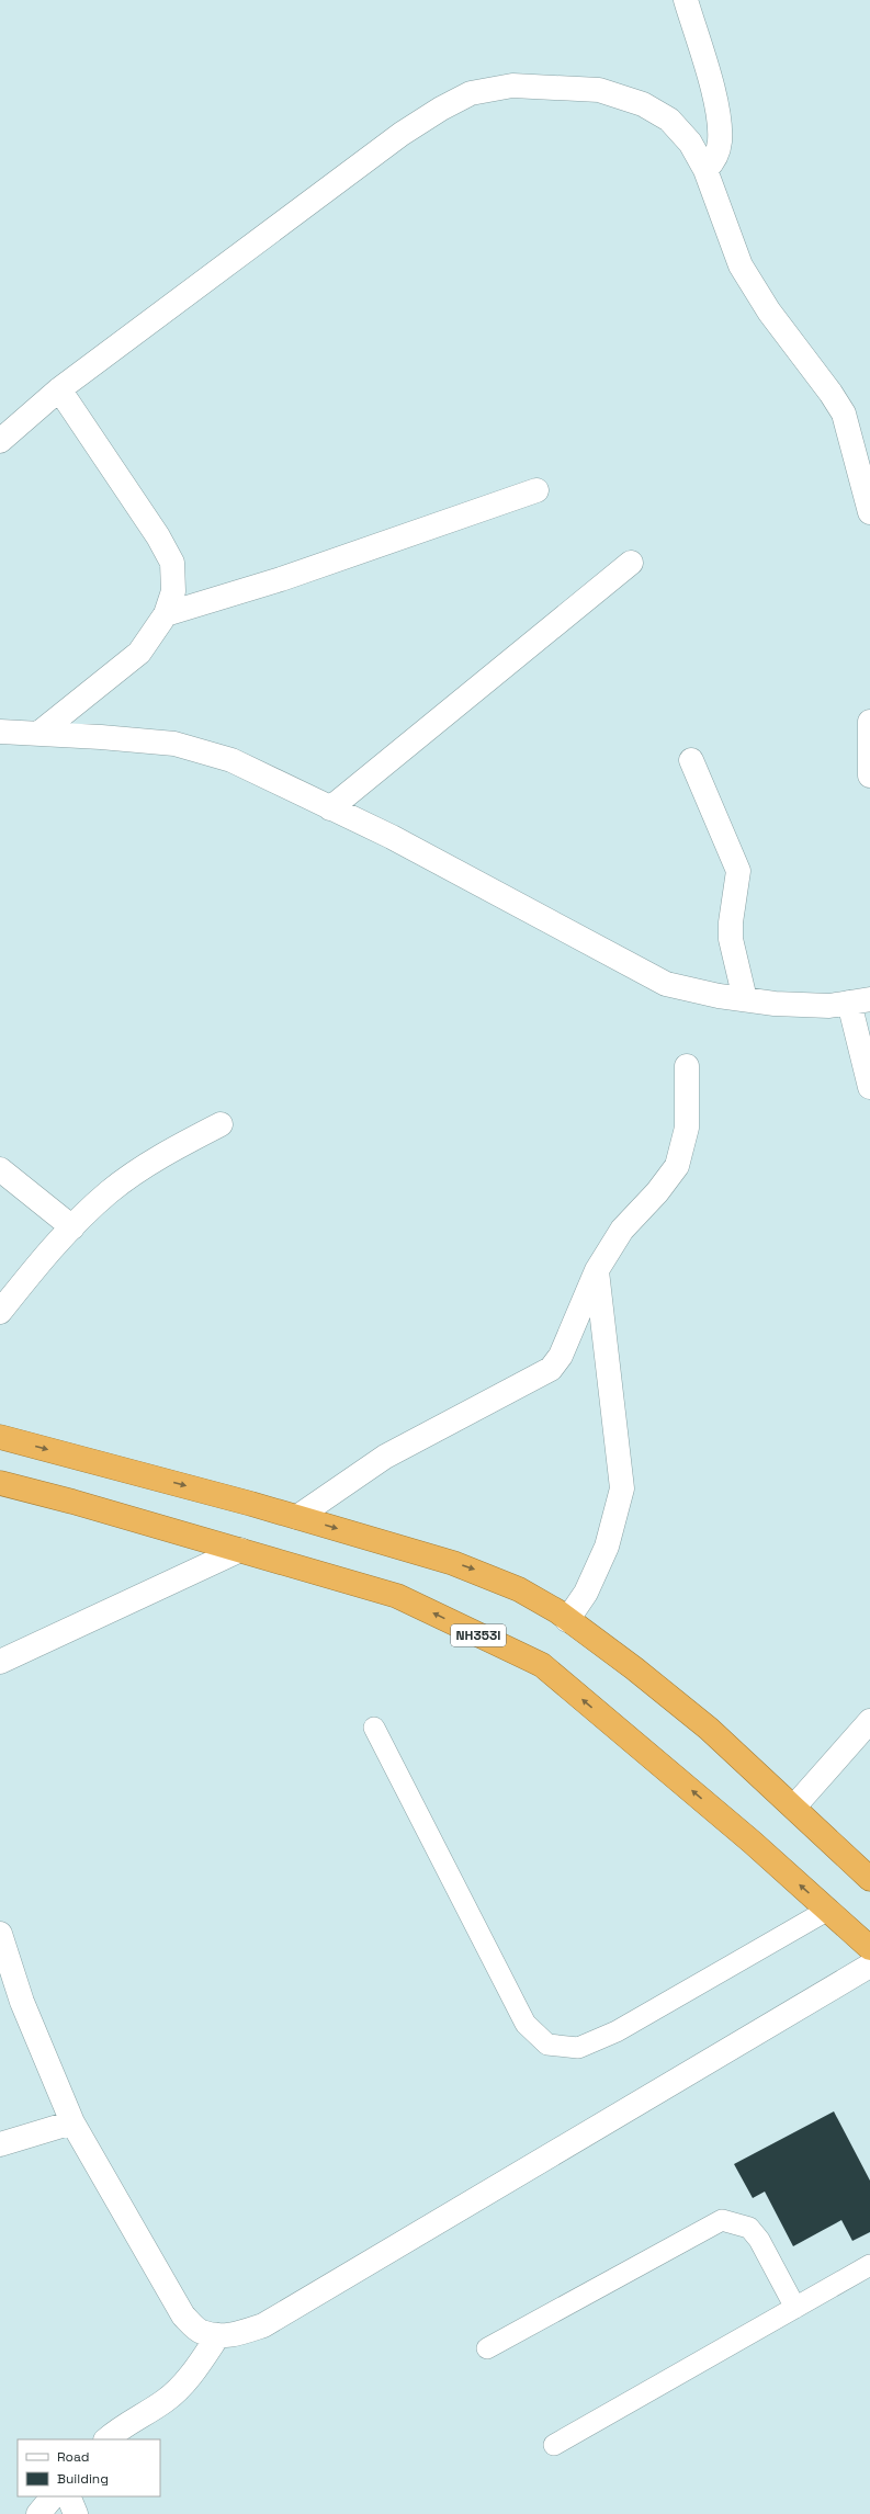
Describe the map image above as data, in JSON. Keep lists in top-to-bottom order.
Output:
{
  "streets": {
    "highway": ["NH353I"]
  },
  "legend": ["Road", "Building"]
}
